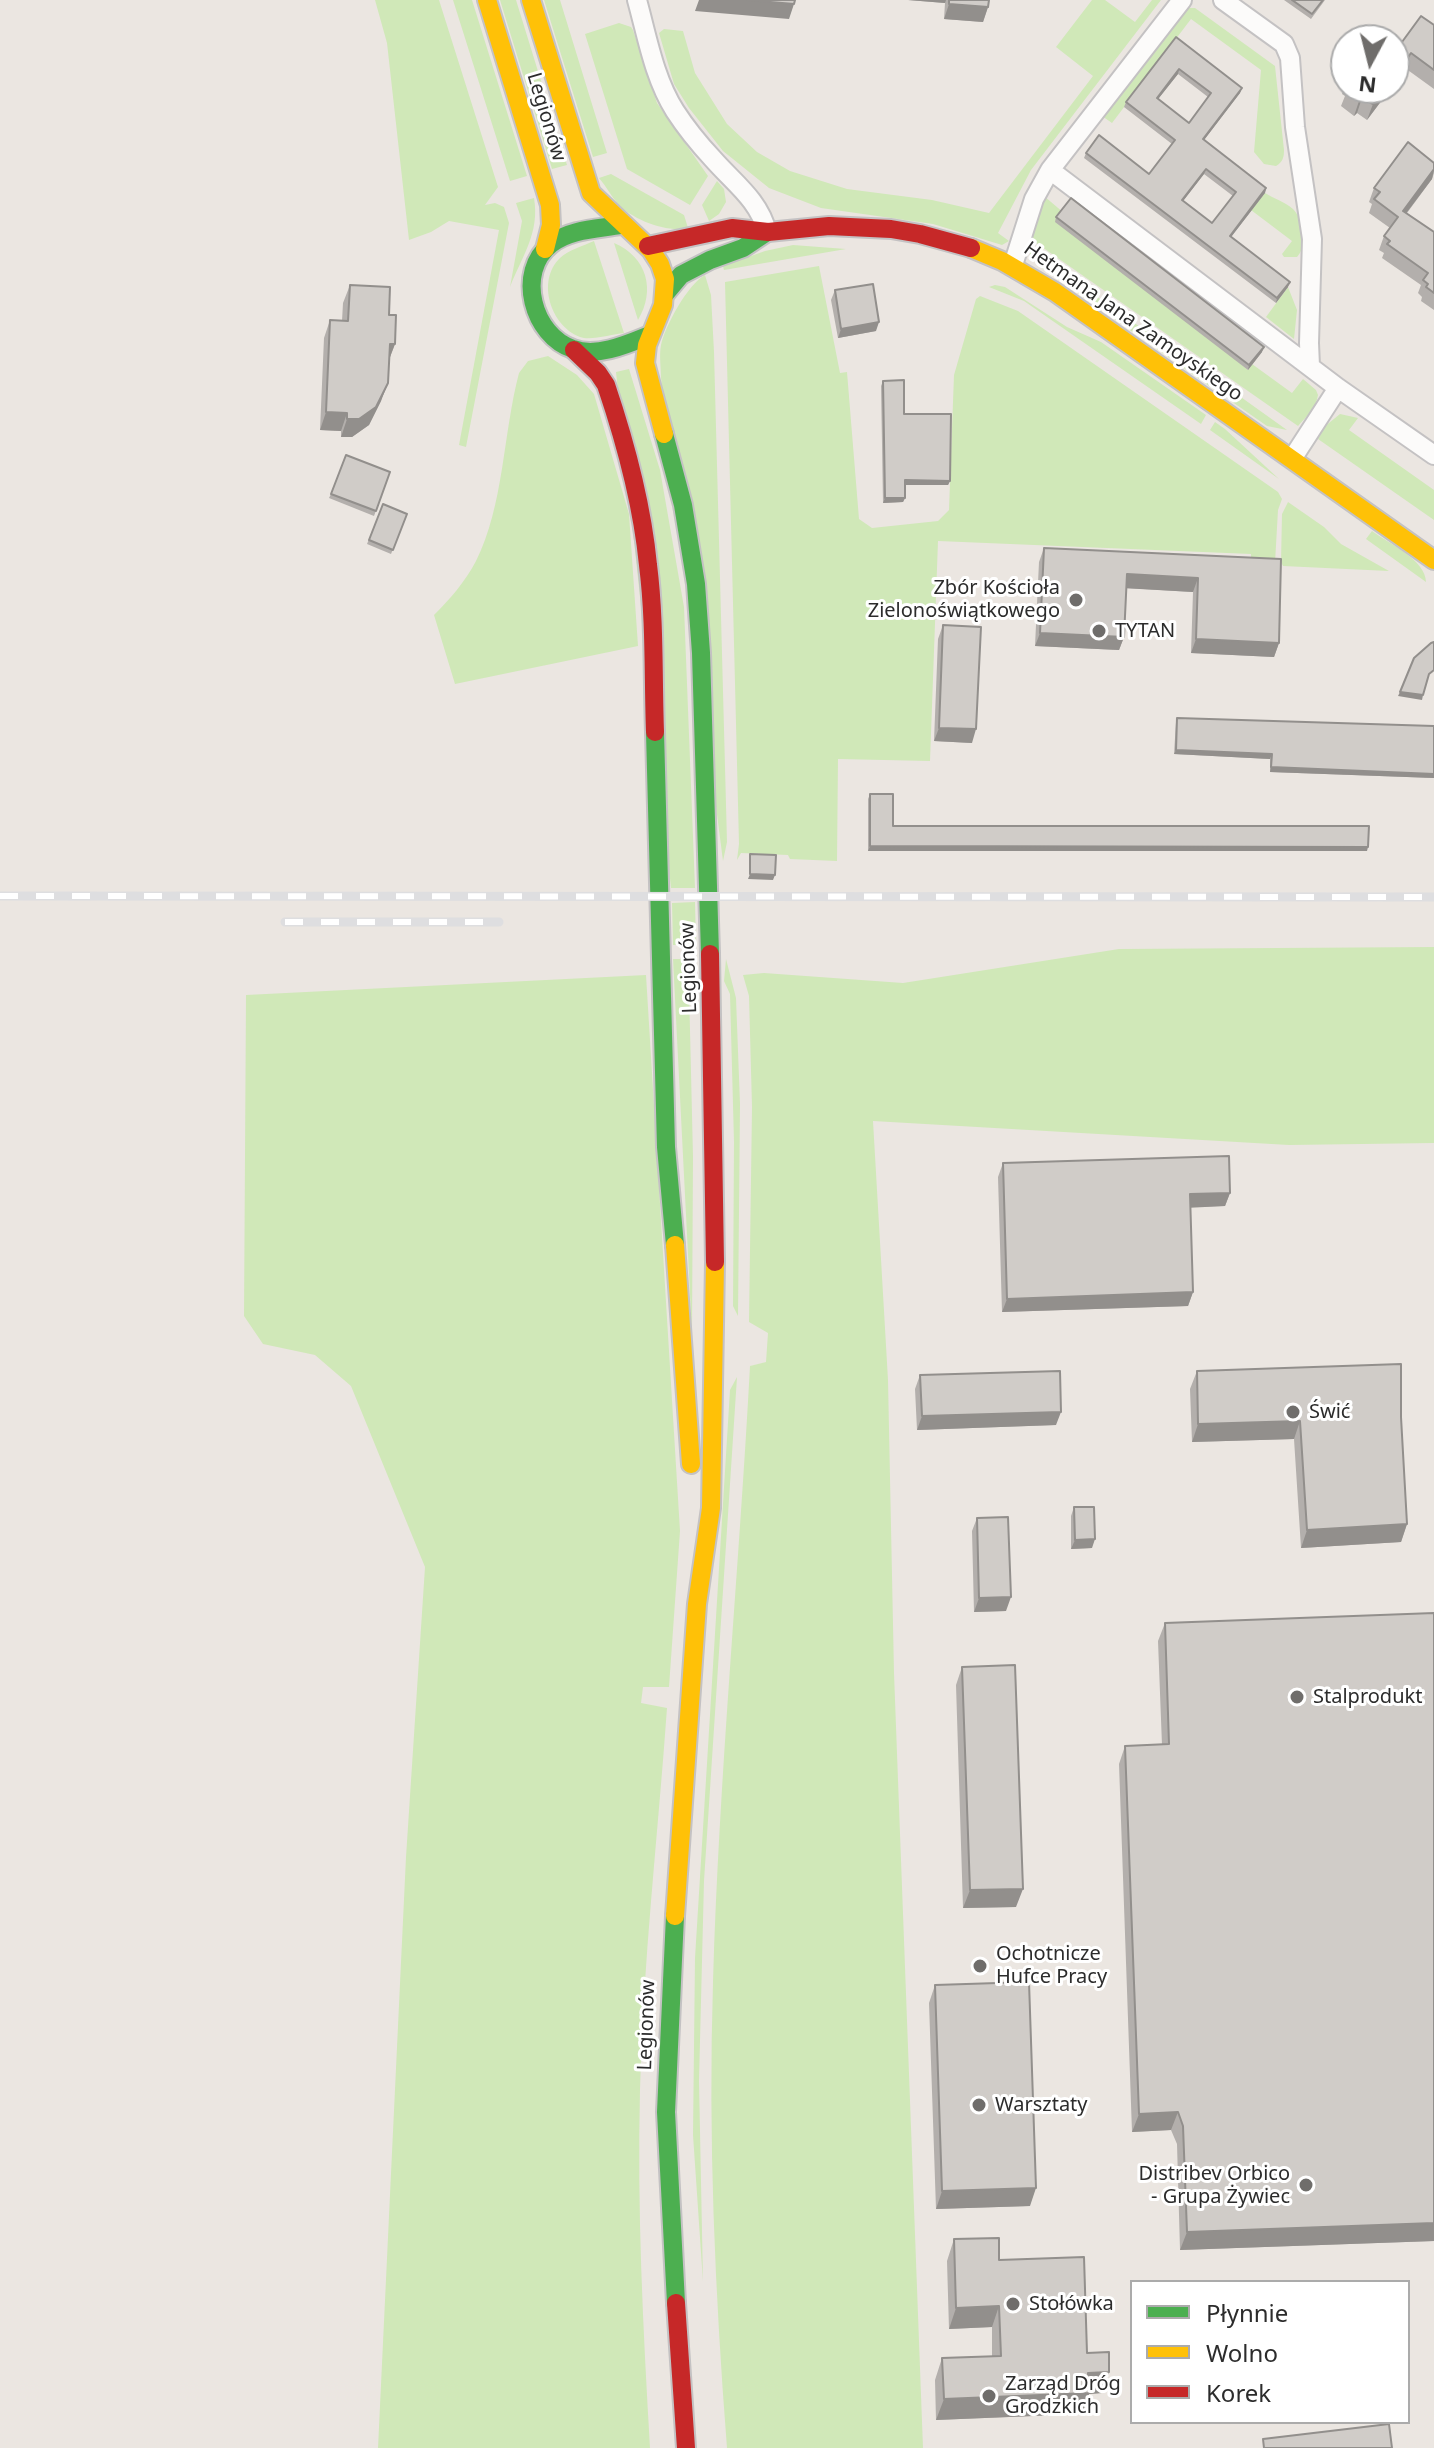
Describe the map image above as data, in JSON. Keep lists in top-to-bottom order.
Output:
{
  "streets": {
    "main road": ["Legionów", "Hetmana Jana Zamoyskiego"]
  },
  "crossings": [
    ["Legionów", "Hetmana Jana Zamoyskiego"]
  ],
  "places": [
    "Zbór Kościoła Zielonoświątkowego",
    "TYTAN",
    "Świć",
    "Stalprodukt",
    "Ochotnicze Hufce Pracy",
    "Warsztaty",
    "Distribev Orbico - Grupa Żywiec",
    "Stołówka",
    "Zarząd Dróg Grodzkich"
  ],
  "legend": ["Płynnie", "Wolno", "Korek"],
  "north": "bottom"
}
